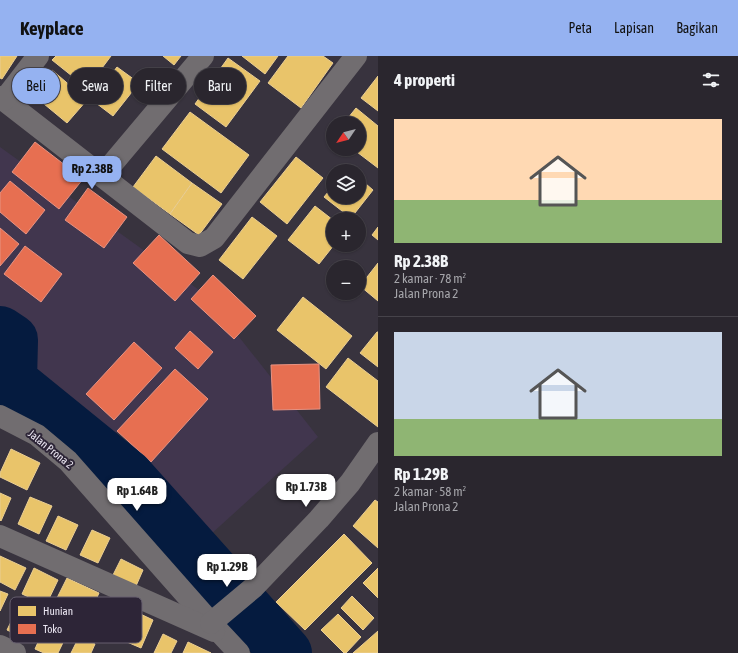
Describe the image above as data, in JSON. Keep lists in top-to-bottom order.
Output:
{
  "streets": {
    "street": ["Jalan Prona 2"]
  },
  "legend": ["Hunian", "Toko"],
  "north": "bottom left",
  "page": {
    "header": "Keyplace",
    "nav": ["Peta", "Lapisan", "Bagikan"],
    "heading": "4 properti",
    "chip": [
      "Beli",
      "Sewa",
      "Filter",
      "Baru"
    ],
    "list": [
      {
        "name": "Rp 2.38B",
        "note": "2 kamar · 78 m² · Jalan Prona 2"
      },
      {
        "name": "Rp 1.29B",
        "note": "2 kamar · 58 m² · Jalan Prona 2"
      }
    ],
    "map_buttons": ["+", "−"],
    "price": [
      "Rp 2.38B",
      "Rp 1.73B",
      "Rp 1.64B",
      "Rp 1.29B"
    ]
  }
}
